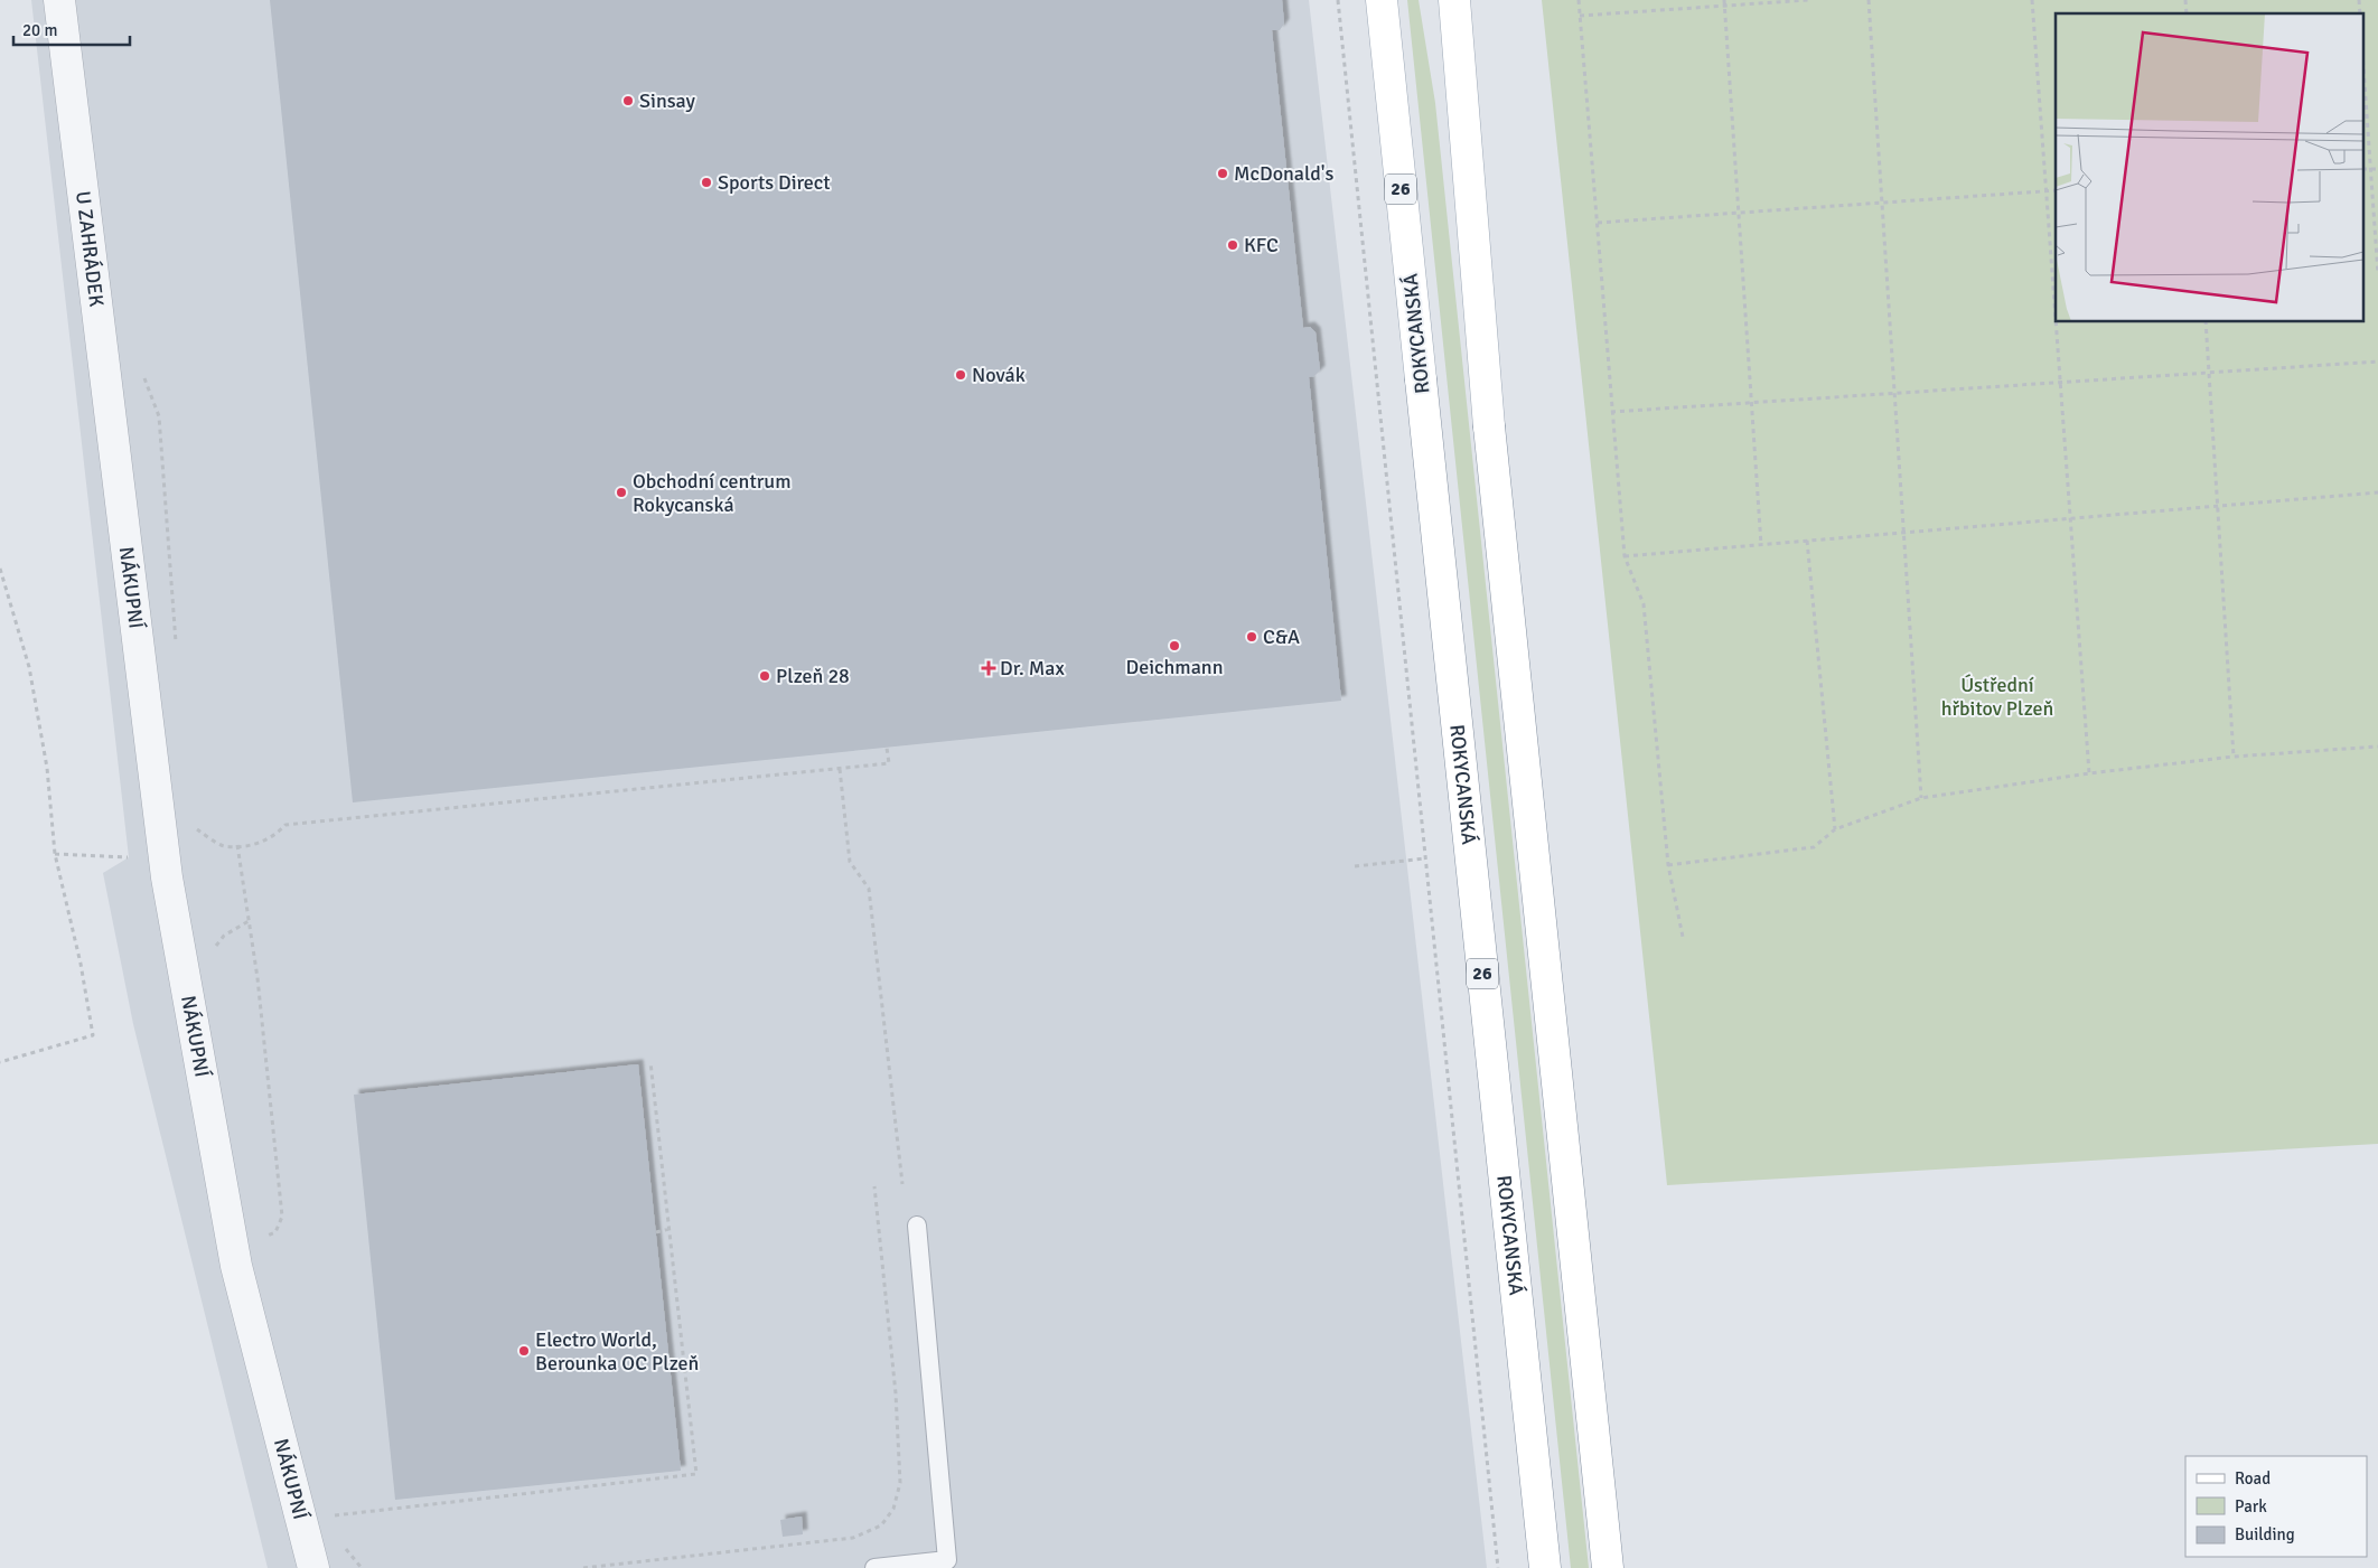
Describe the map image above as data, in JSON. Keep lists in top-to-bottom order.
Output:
{
  "streets": {
    "main road": ["26", "ROKYCANSKÁ"],
    "street": ["U ZAHRÁDEK", "NÁKUPNÍ"]
  },
  "crossings": [
    ["U ZAHRÁDEK", "NÁKUPNÍ"]
  ],
  "parks": ["Ústřední hřbitov Plzeň"],
  "places": {
    "other": [
      "Sinsay",
      "McDonald's",
      "Sports Direct",
      "KFC",
      "Novák",
      "Obchodní centrum Rokycanská",
      "C&A",
      "Deichmann",
      "Plzeň 28",
      "Electro World, Berounka OC Plzeň"
    ],
    "health": ["Dr. Max"]
  },
  "legend": ["Road", "Park", "Building"],
  "scale_bar": "20 m"
}
